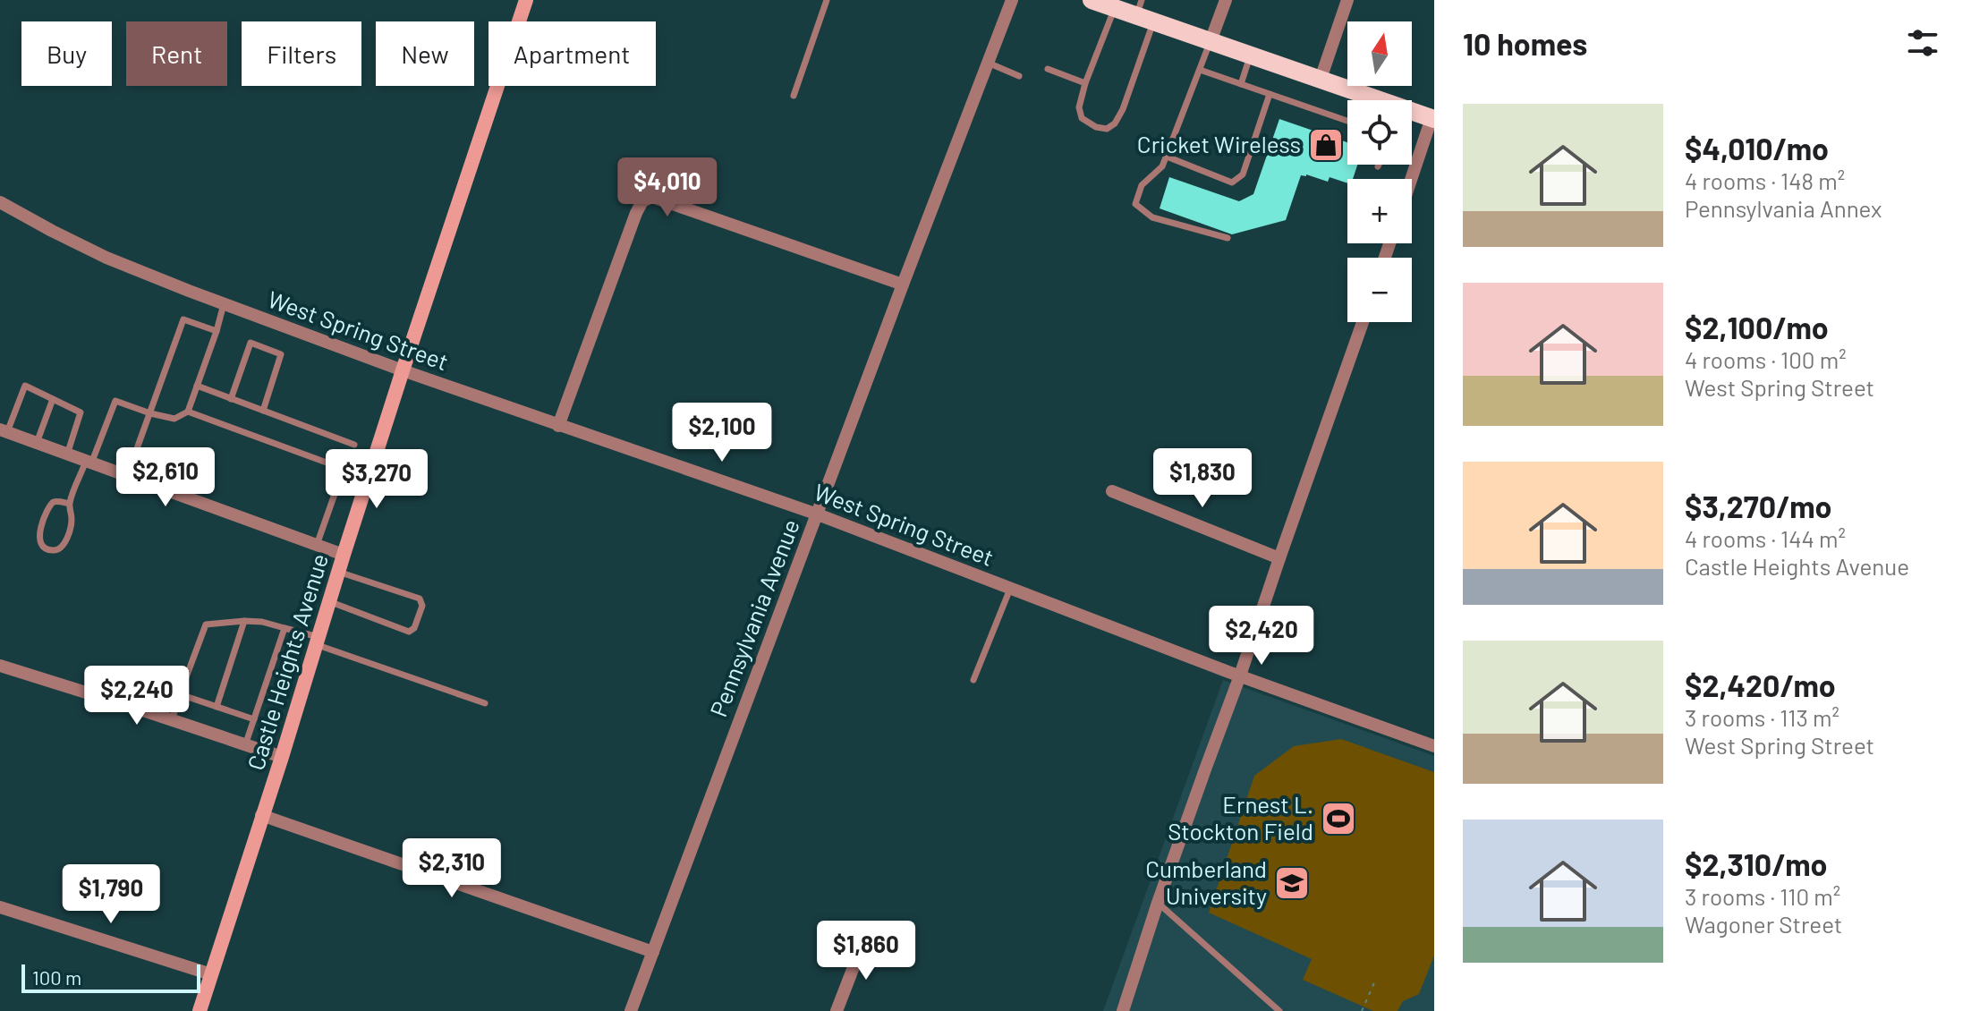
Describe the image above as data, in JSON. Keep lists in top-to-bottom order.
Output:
{
  "streets": {
    "street": ["West Spring Street", "Pennsylvania Avenue", "Castle Heights Avenue"]
  },
  "crossings": [
    ["West Spring Street", "Pennsylvania Avenue"],
    ["West Spring Street", "Castle Heights Avenue"]
  ],
  "places": {
    "shop": ["Cricket Wireless"],
    "sports": ["Ernest L. Stockton Field"],
    "school or university": ["Cumberland University"]
  },
  "scale_bar": "100 m",
  "north": "top",
  "page": {
    "heading": "10 homes",
    "map_buttons": ["+", "−"],
    "chip": [
      "Buy",
      "Rent",
      "Filters",
      "New",
      "Apartment"
    ],
    "list": [
      {
        "name": "$4,010/mo",
        "note": "4 rooms · 148 m² · Pennsylvania Annex"
      },
      {
        "name": "$2,100/mo",
        "note": "4 rooms · 100 m² · West Spring Street"
      },
      {
        "name": "$3,270/mo",
        "note": "4 rooms · 144 m² · Castle Heights Avenue"
      },
      {
        "name": "$2,420/mo",
        "note": "3 rooms · 113 m² · West Spring Street"
      },
      {
        "name": "$2,310/mo",
        "note": "3 rooms · 110 m² · Wagoner Street"
      }
    ],
    "price": [
      "$4,010",
      "$2,100",
      "$2,610",
      "$1,830",
      "$3,270",
      "$2,420",
      "$2,240",
      "$2,310",
      "$1,790",
      "$1,860"
    ],
    "scale": "100 m"
  }
}
